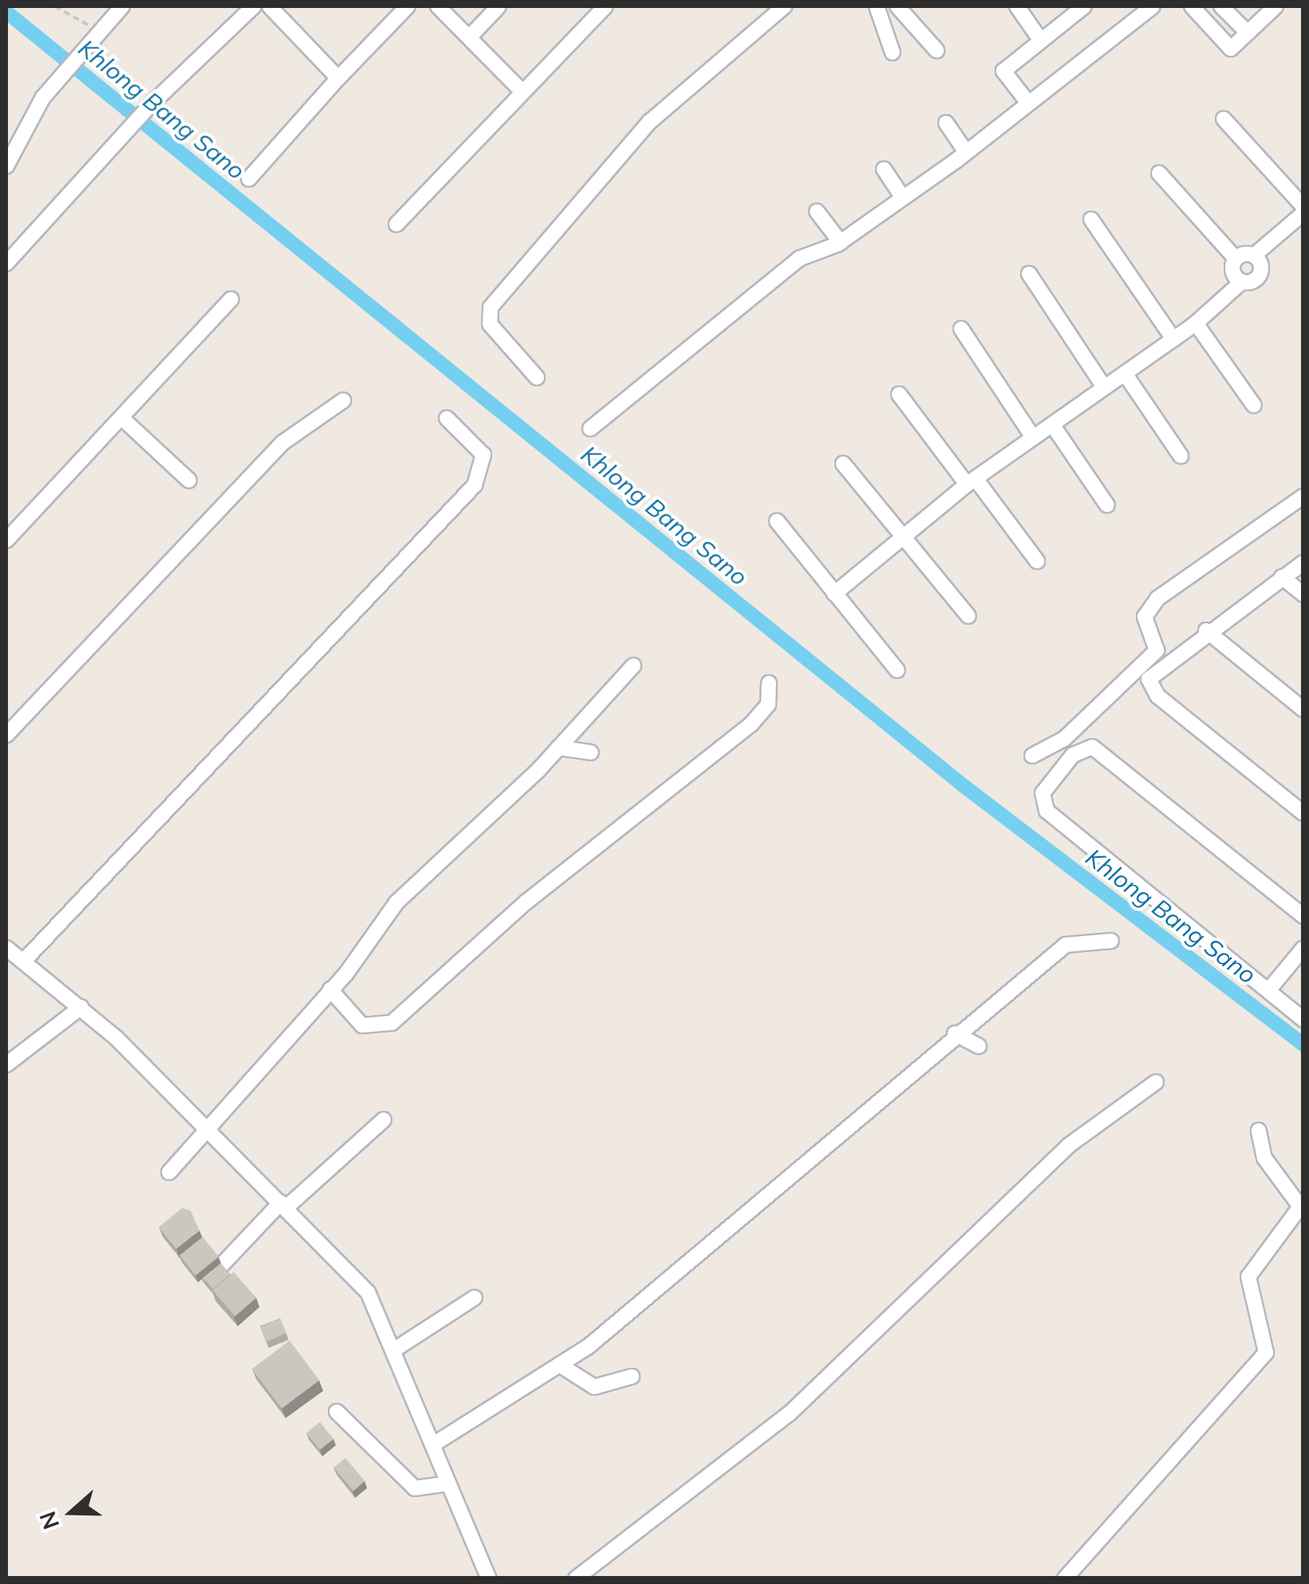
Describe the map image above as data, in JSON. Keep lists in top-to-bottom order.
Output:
{
  "water": ["Khlong Bang Sano"],
  "north": "left"
}
